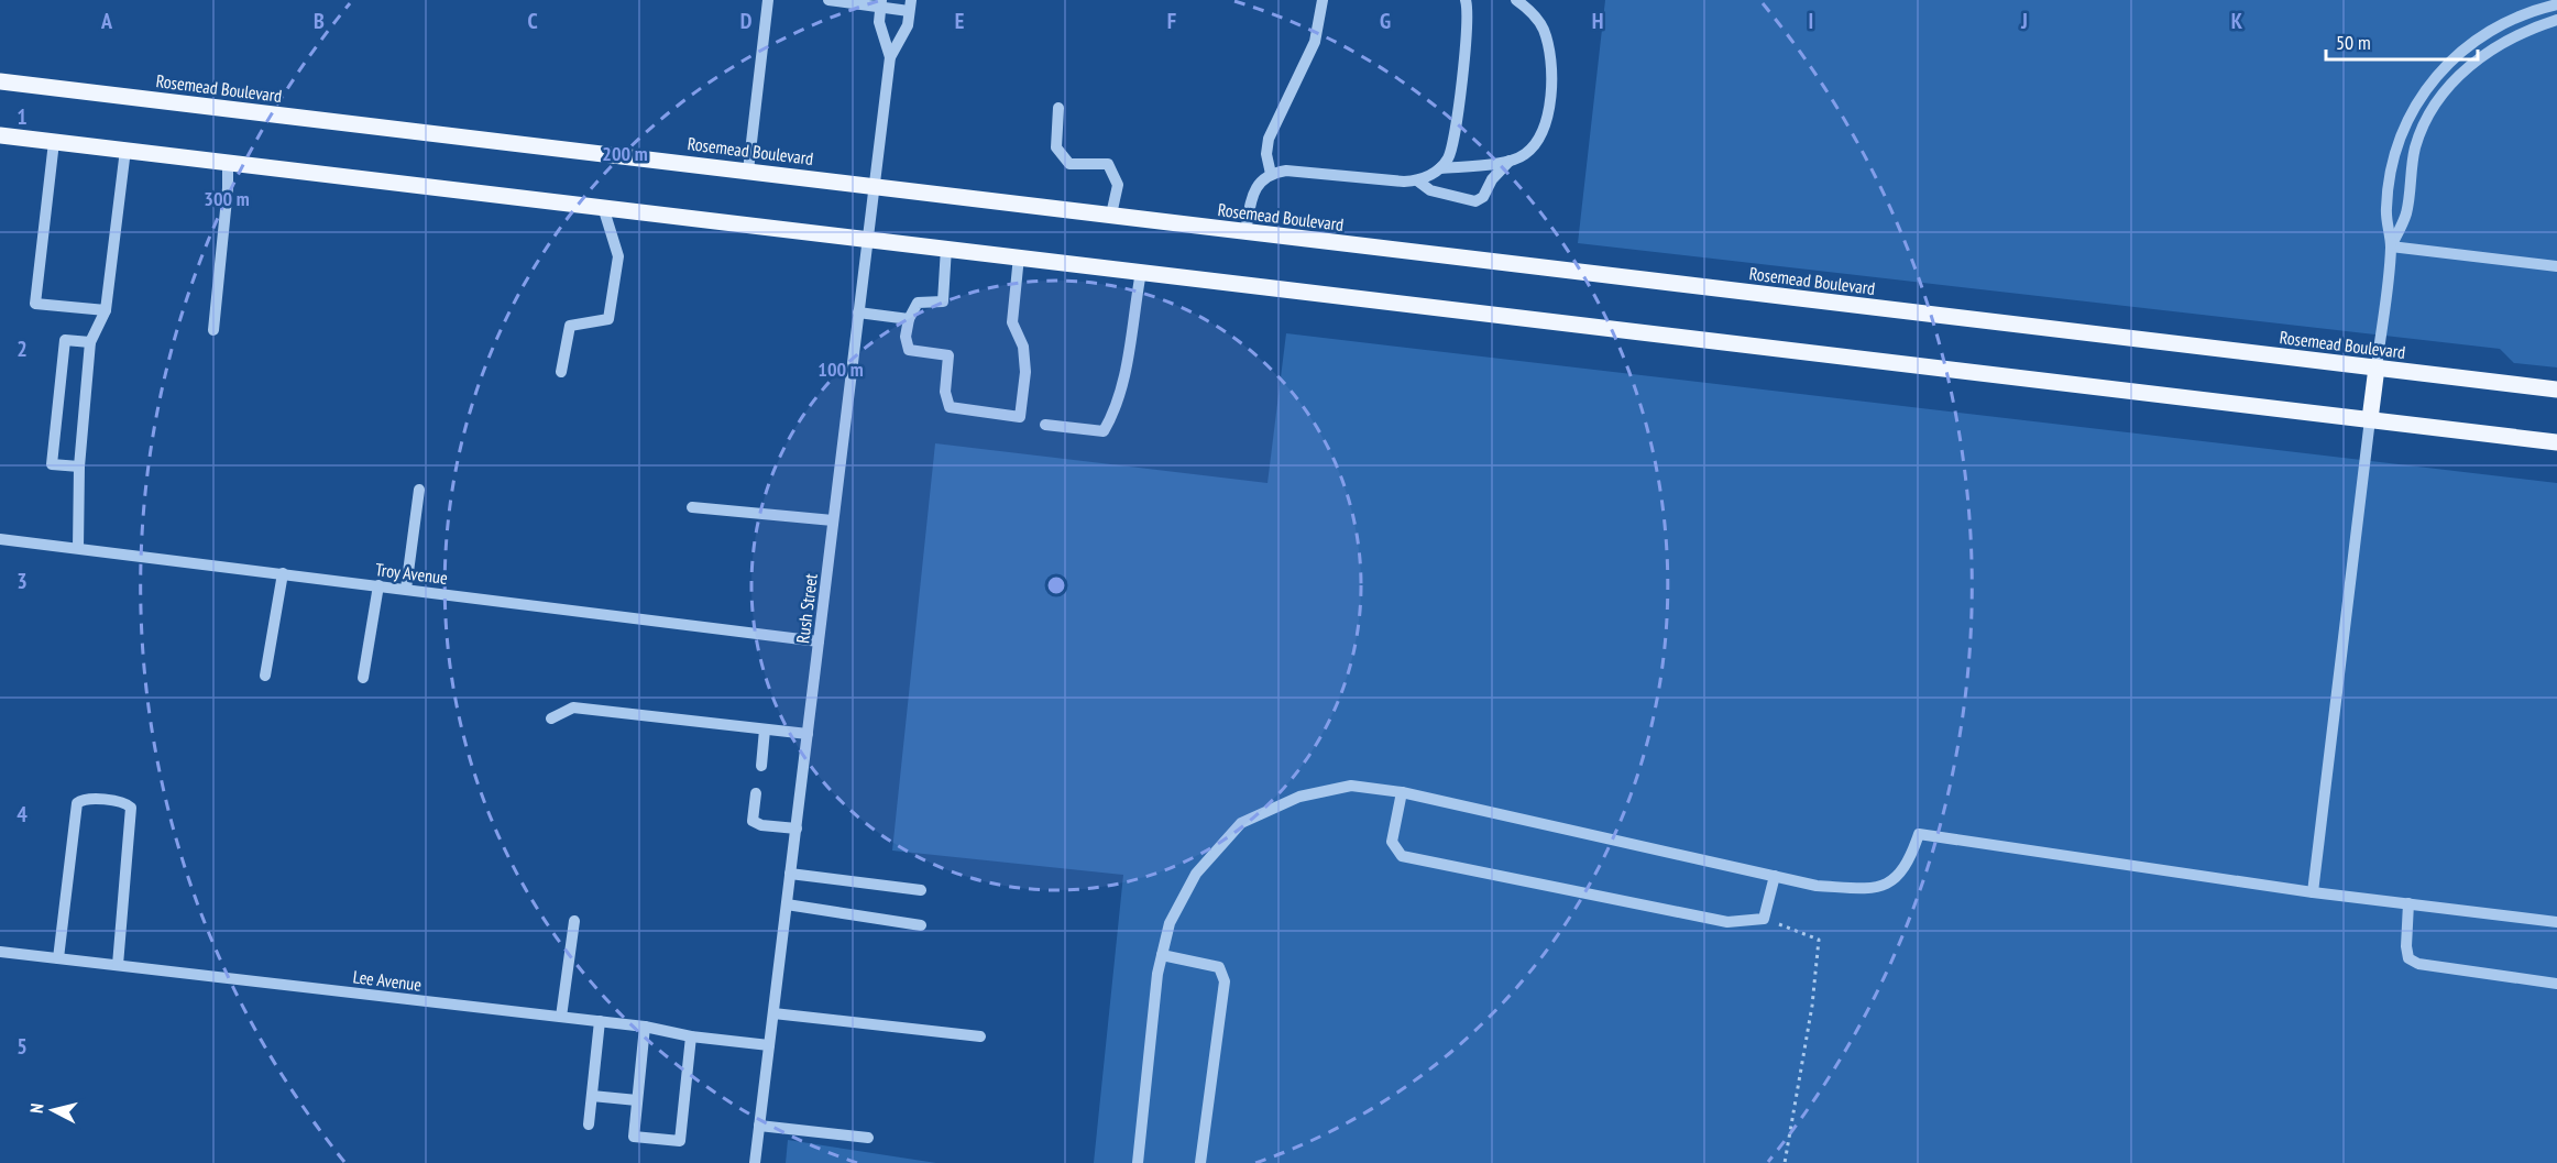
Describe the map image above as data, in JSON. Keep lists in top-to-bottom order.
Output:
{
  "streets": {
    "main road": ["Rosemead Boulevard"],
    "street": ["Troy Avenue", "Rush Street", "Lee Avenue"]
  },
  "crossings": [
    ["Rosemead Boulevard", "Rush Street"],
    ["Troy Avenue", "Rush Street"],
    ["Rush Street", "Lee Avenue"]
  ],
  "scale_bar": "50 m",
  "north": "left",
  "grid": {
    "columns": [
      "A",
      "B",
      "C",
      "D",
      "E",
      "F",
      "G",
      "H",
      "I",
      "J",
      "K"
    ],
    "rows": [
      "1",
      "2",
      "3",
      "4",
      "5"
    ]
  },
  "rings": ["200 m", "300 m", "100 m"]
}
